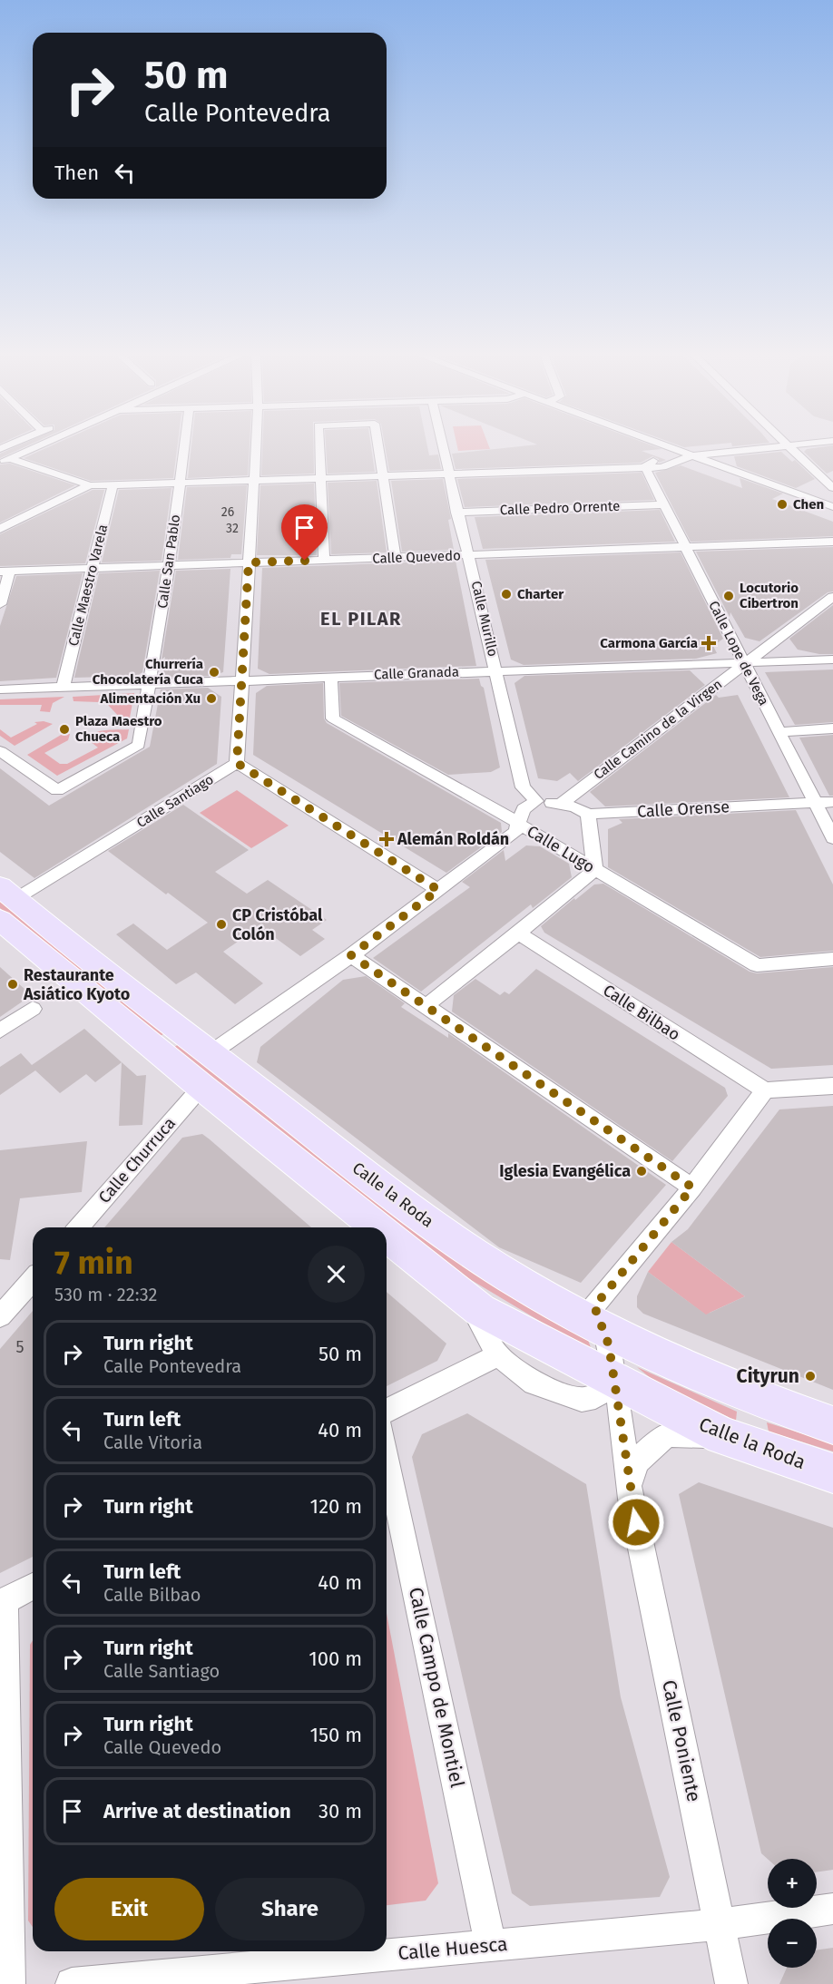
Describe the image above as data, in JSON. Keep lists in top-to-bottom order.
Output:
{
  "streets": {
    "main road": ["Calle la Roda"],
    "street": [
      "Calle Pedro Orrente",
      "Calle Quevedo",
      "Calle San Pablo",
      "Calle Maestro Varela",
      "Calle Murillo",
      "Calle Lope de Vega",
      "Calle Granada",
      "Calle Camino de la Virgen",
      "Calle Santiago",
      "Calle Orense",
      "Calle Lugo",
      "Calle Bilbao",
      "Calle Churruca",
      "Calle Campo de Montiel",
      "Calle Poniente",
      "Calle Huesca"
    ]
  },
  "crossings": [
    ["Calle Pedro Orrente", "Calle Murillo"],
    ["Calle Pedro Orrente", "Calle Lope de Vega"],
    ["Calle Quevedo", "Calle San Pablo"],
    ["Calle Quevedo", "Calle Maestro Varela"],
    ["Calle Quevedo", "Calle Murillo"],
    ["Calle Quevedo", "Calle Lope de Vega"],
    ["Calle San Pablo", "Calle Granada"],
    ["Calle Maestro Varela", "Calle Granada"],
    ["Calle Murillo", "Calle Granada"],
    ["Calle Murillo", "Calle Orense"],
    ["Calle Lope de Vega", "Calle Granada"],
    ["Calle Lope de Vega", "Calle Camino de la Virgen"],
    ["Calle Lope de Vega", "Calle Orense"],
    ["Calle Granada", "Calle Camino de la Virgen"],
    ["Calle Granada", "Calle Lugo"],
    ["Calle Camino de la Virgen", "Calle Orense"],
    ["Calle Santiago", "Calle la Roda"],
    ["Calle Churruca", "Calle la Roda"],
    ["Calle la Roda", "Calle Poniente"],
    ["Calle Campo de Montiel", "Calle Huesca"],
    ["Calle Poniente", "Calle Huesca"]
  ],
  "districts": ["EL PILAR"],
  "places": {
    "other": [
      "Chen",
      "Charter",
      "Locutorio Cibertron",
      "Churrería Chocolatería Cuca",
      "Alimentación Xu",
      "Plaza Maestro Chueca",
      "CP Cristóbal Colón",
      "Restaurante Asiático Kyoto",
      "Iglesia Evangélica",
      "Cityrun"
    ],
    "health": ["Carmona García", "Alemán Roldán"]
  },
  "house_numbers": ["26", "32", "5"],
  "page": {
    "turn": ["50 m", "Calle Pontevedra"],
    "then": "Then",
    "heading": ["7 min", "530 m · 22:32"],
    "list": [
      {
        "name": "Turn right",
        "note": "Calle Pontevedra",
        "value": "50 m"
      },
      {
        "name": "Turn left",
        "note": "Calle Vitoria",
        "value": "40 m"
      },
      {
        "name": "Turn right",
        "value": "120 m"
      },
      {
        "name": "Turn left",
        "note": "Calle Bilbao",
        "value": "40 m"
      },
      {
        "name": "Turn right",
        "note": "Calle Santiago",
        "value": "100 m"
      },
      {
        "name": "Turn right",
        "note": "Calle Quevedo",
        "value": "150 m"
      },
      {
        "name": "Arrive at destination",
        "value": "30 m"
      }
    ],
    "map_buttons": ["+", "−"],
    "buttons": ["Exit", "Share"]
  }
}
